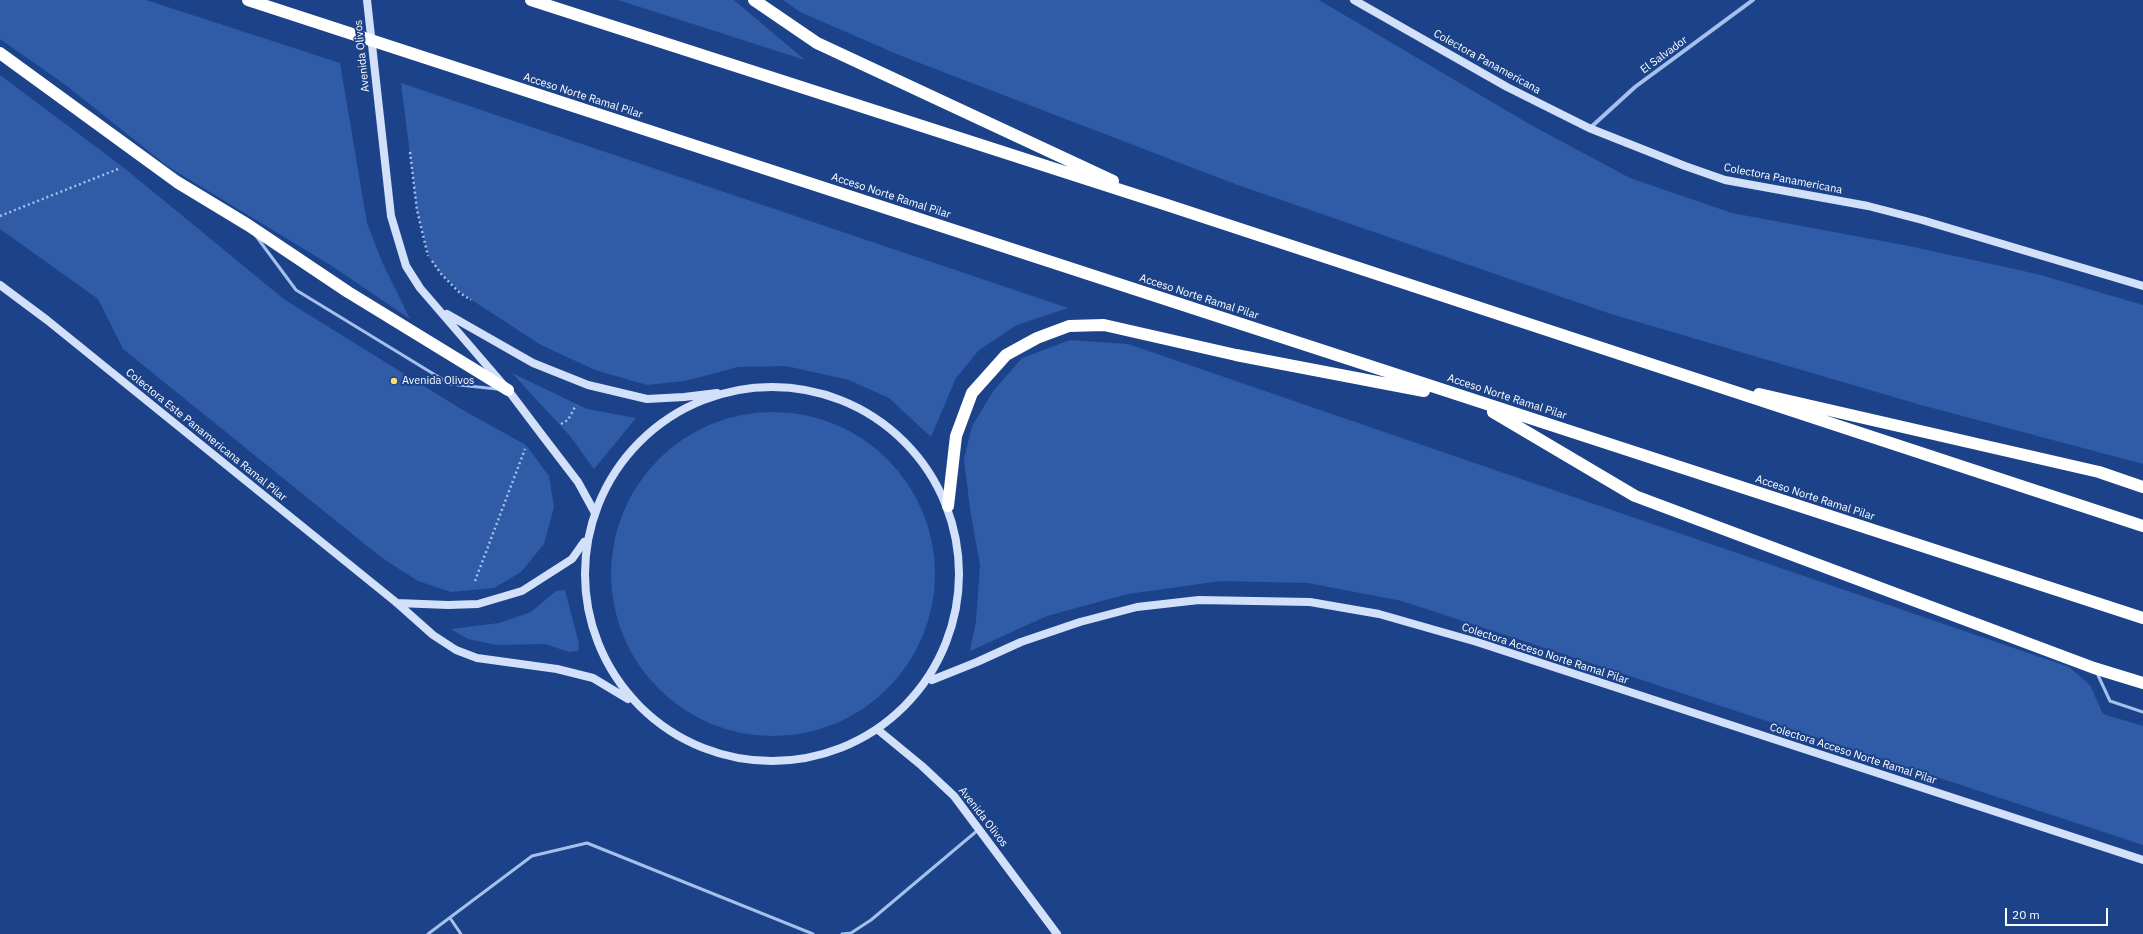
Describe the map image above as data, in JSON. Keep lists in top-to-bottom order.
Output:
{
  "streets": {
    "highway": ["Acceso Norte Ramal Pilar"],
    "street": [
      "El Salvador",
      "Avenida Olivos",
      "Colectora Panamericana",
      "Colectora Este Panamericana Ramal Pilar",
      "Colectora Acceso Norte Ramal Pilar"
    ]
  },
  "crossings": [
    ["El Salvador", "Colectora Panamericana"]
  ],
  "places": ["Avenida Olivos"],
  "scale_bar": "20 m"
}
